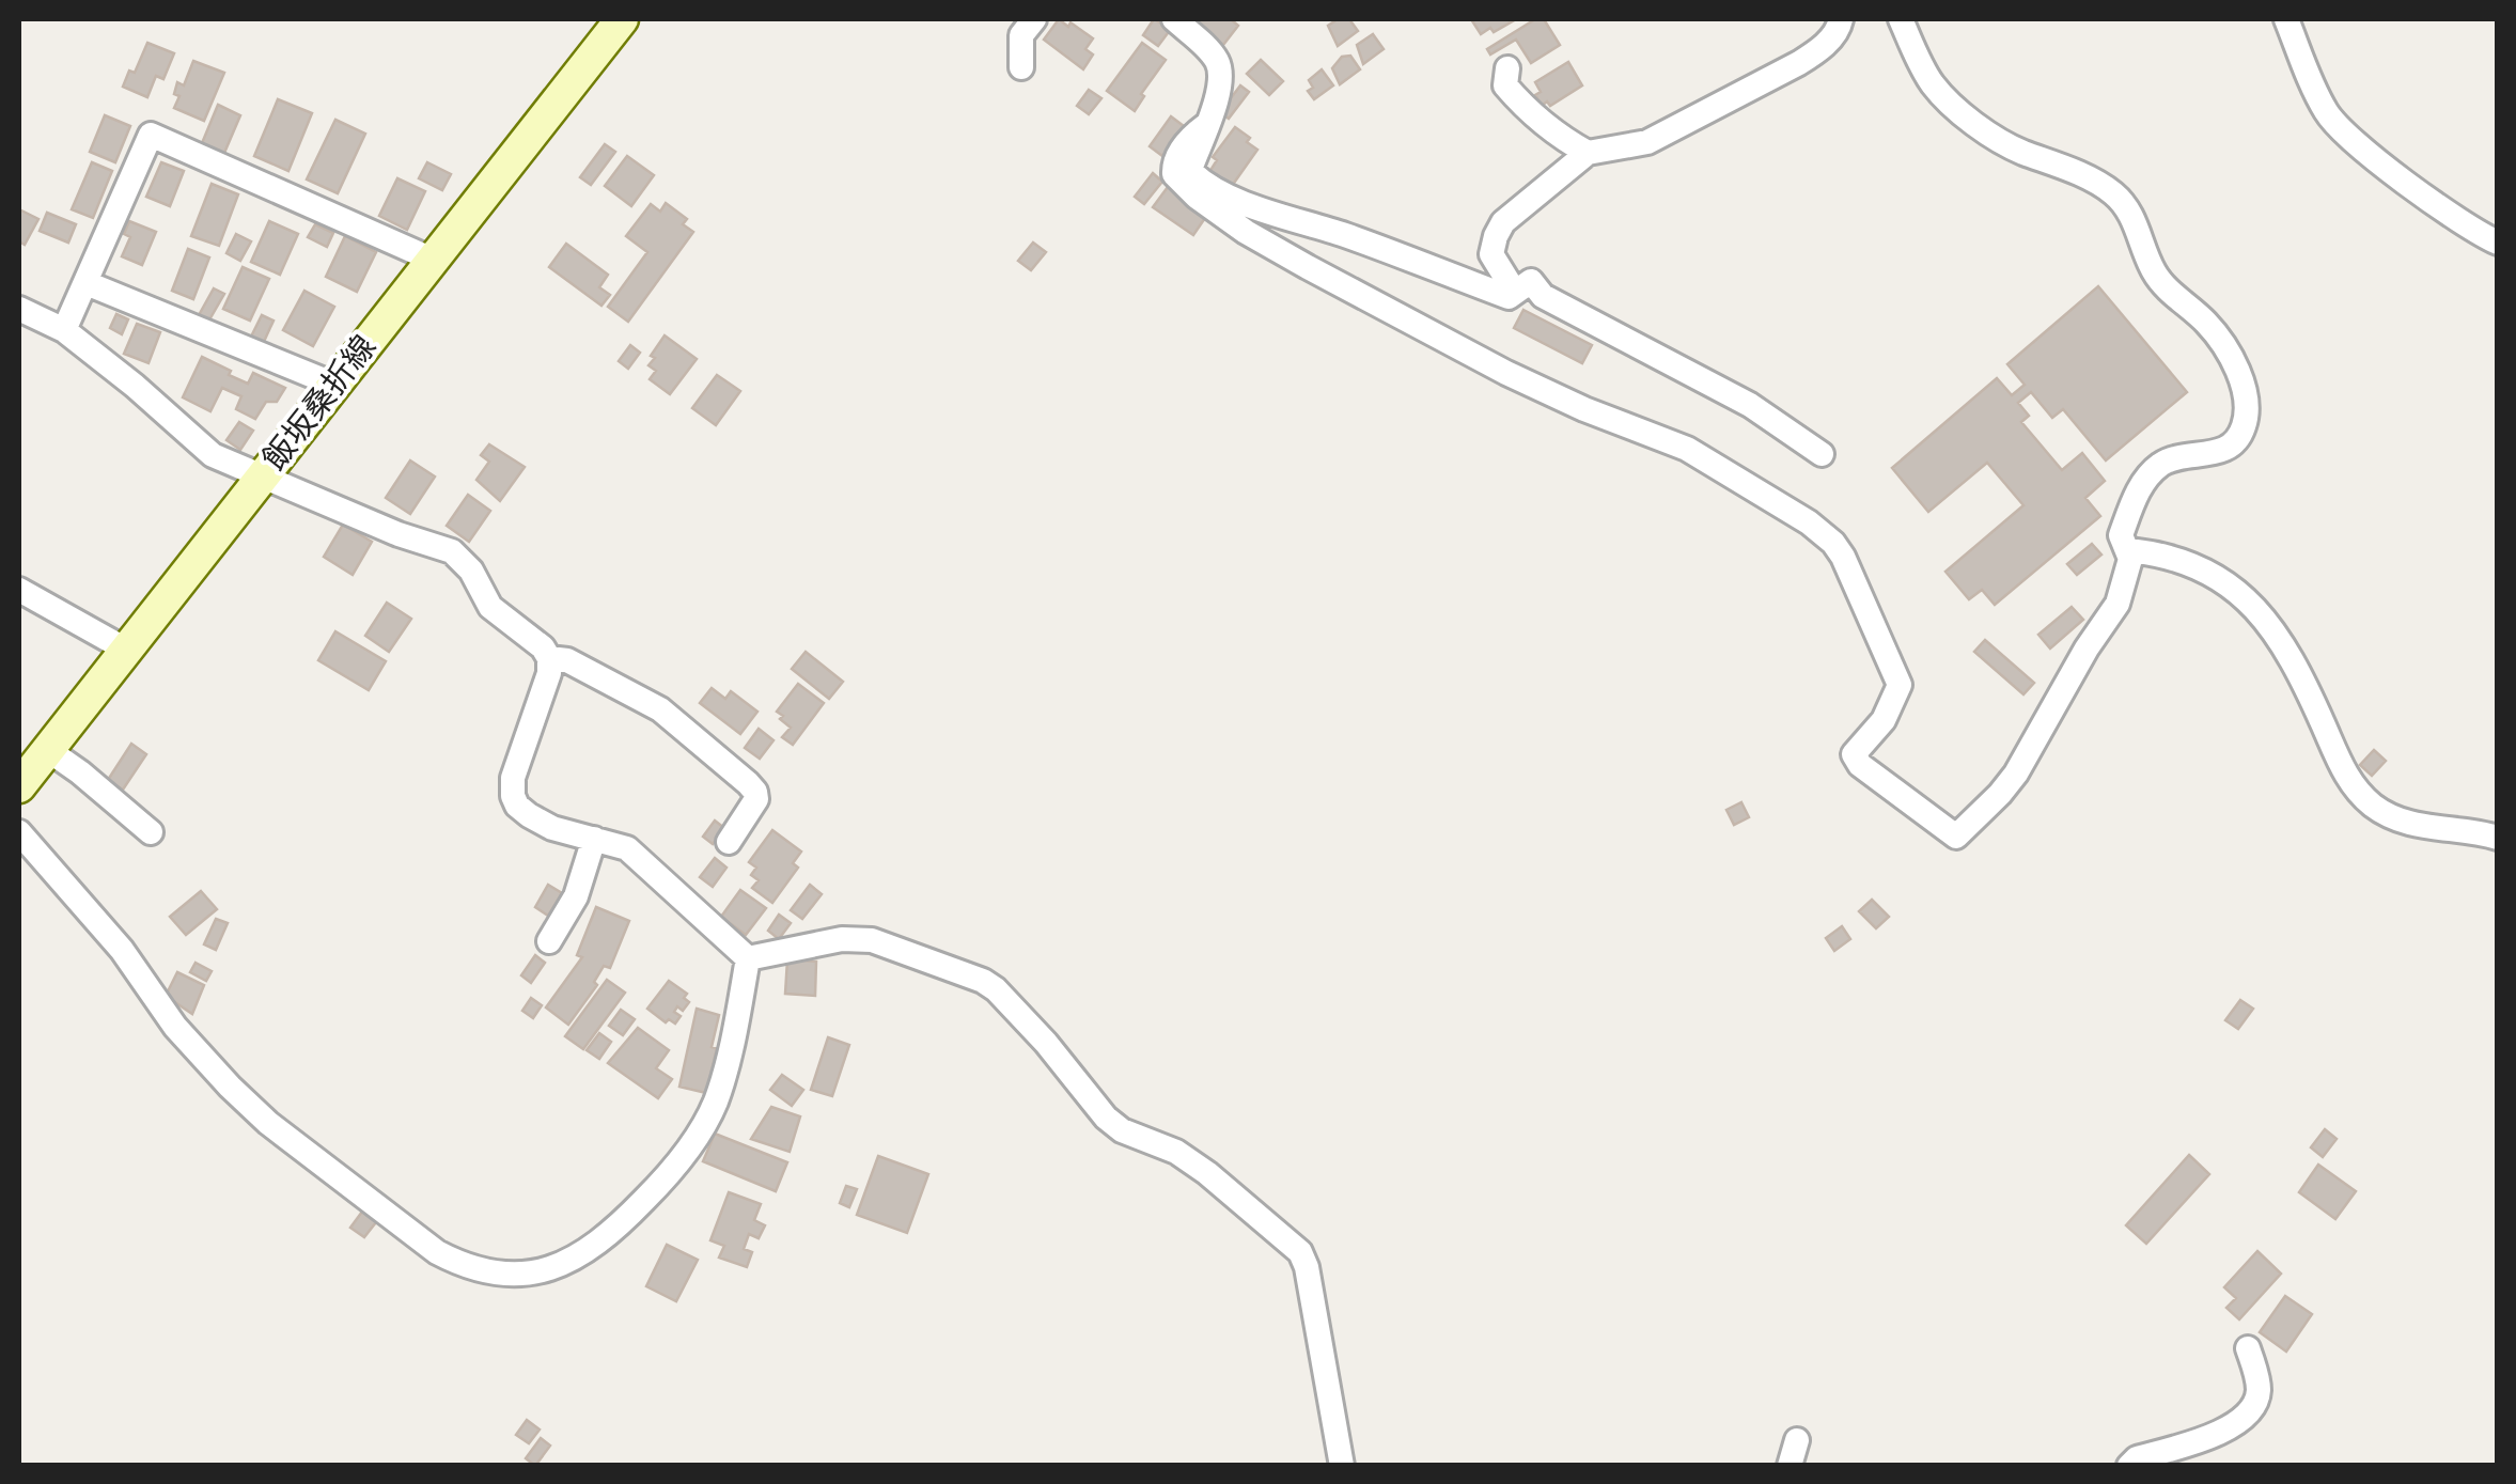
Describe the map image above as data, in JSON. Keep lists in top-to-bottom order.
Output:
{
  "streets": {
    "main road": ["飯坂桑折線"]
  }
}
